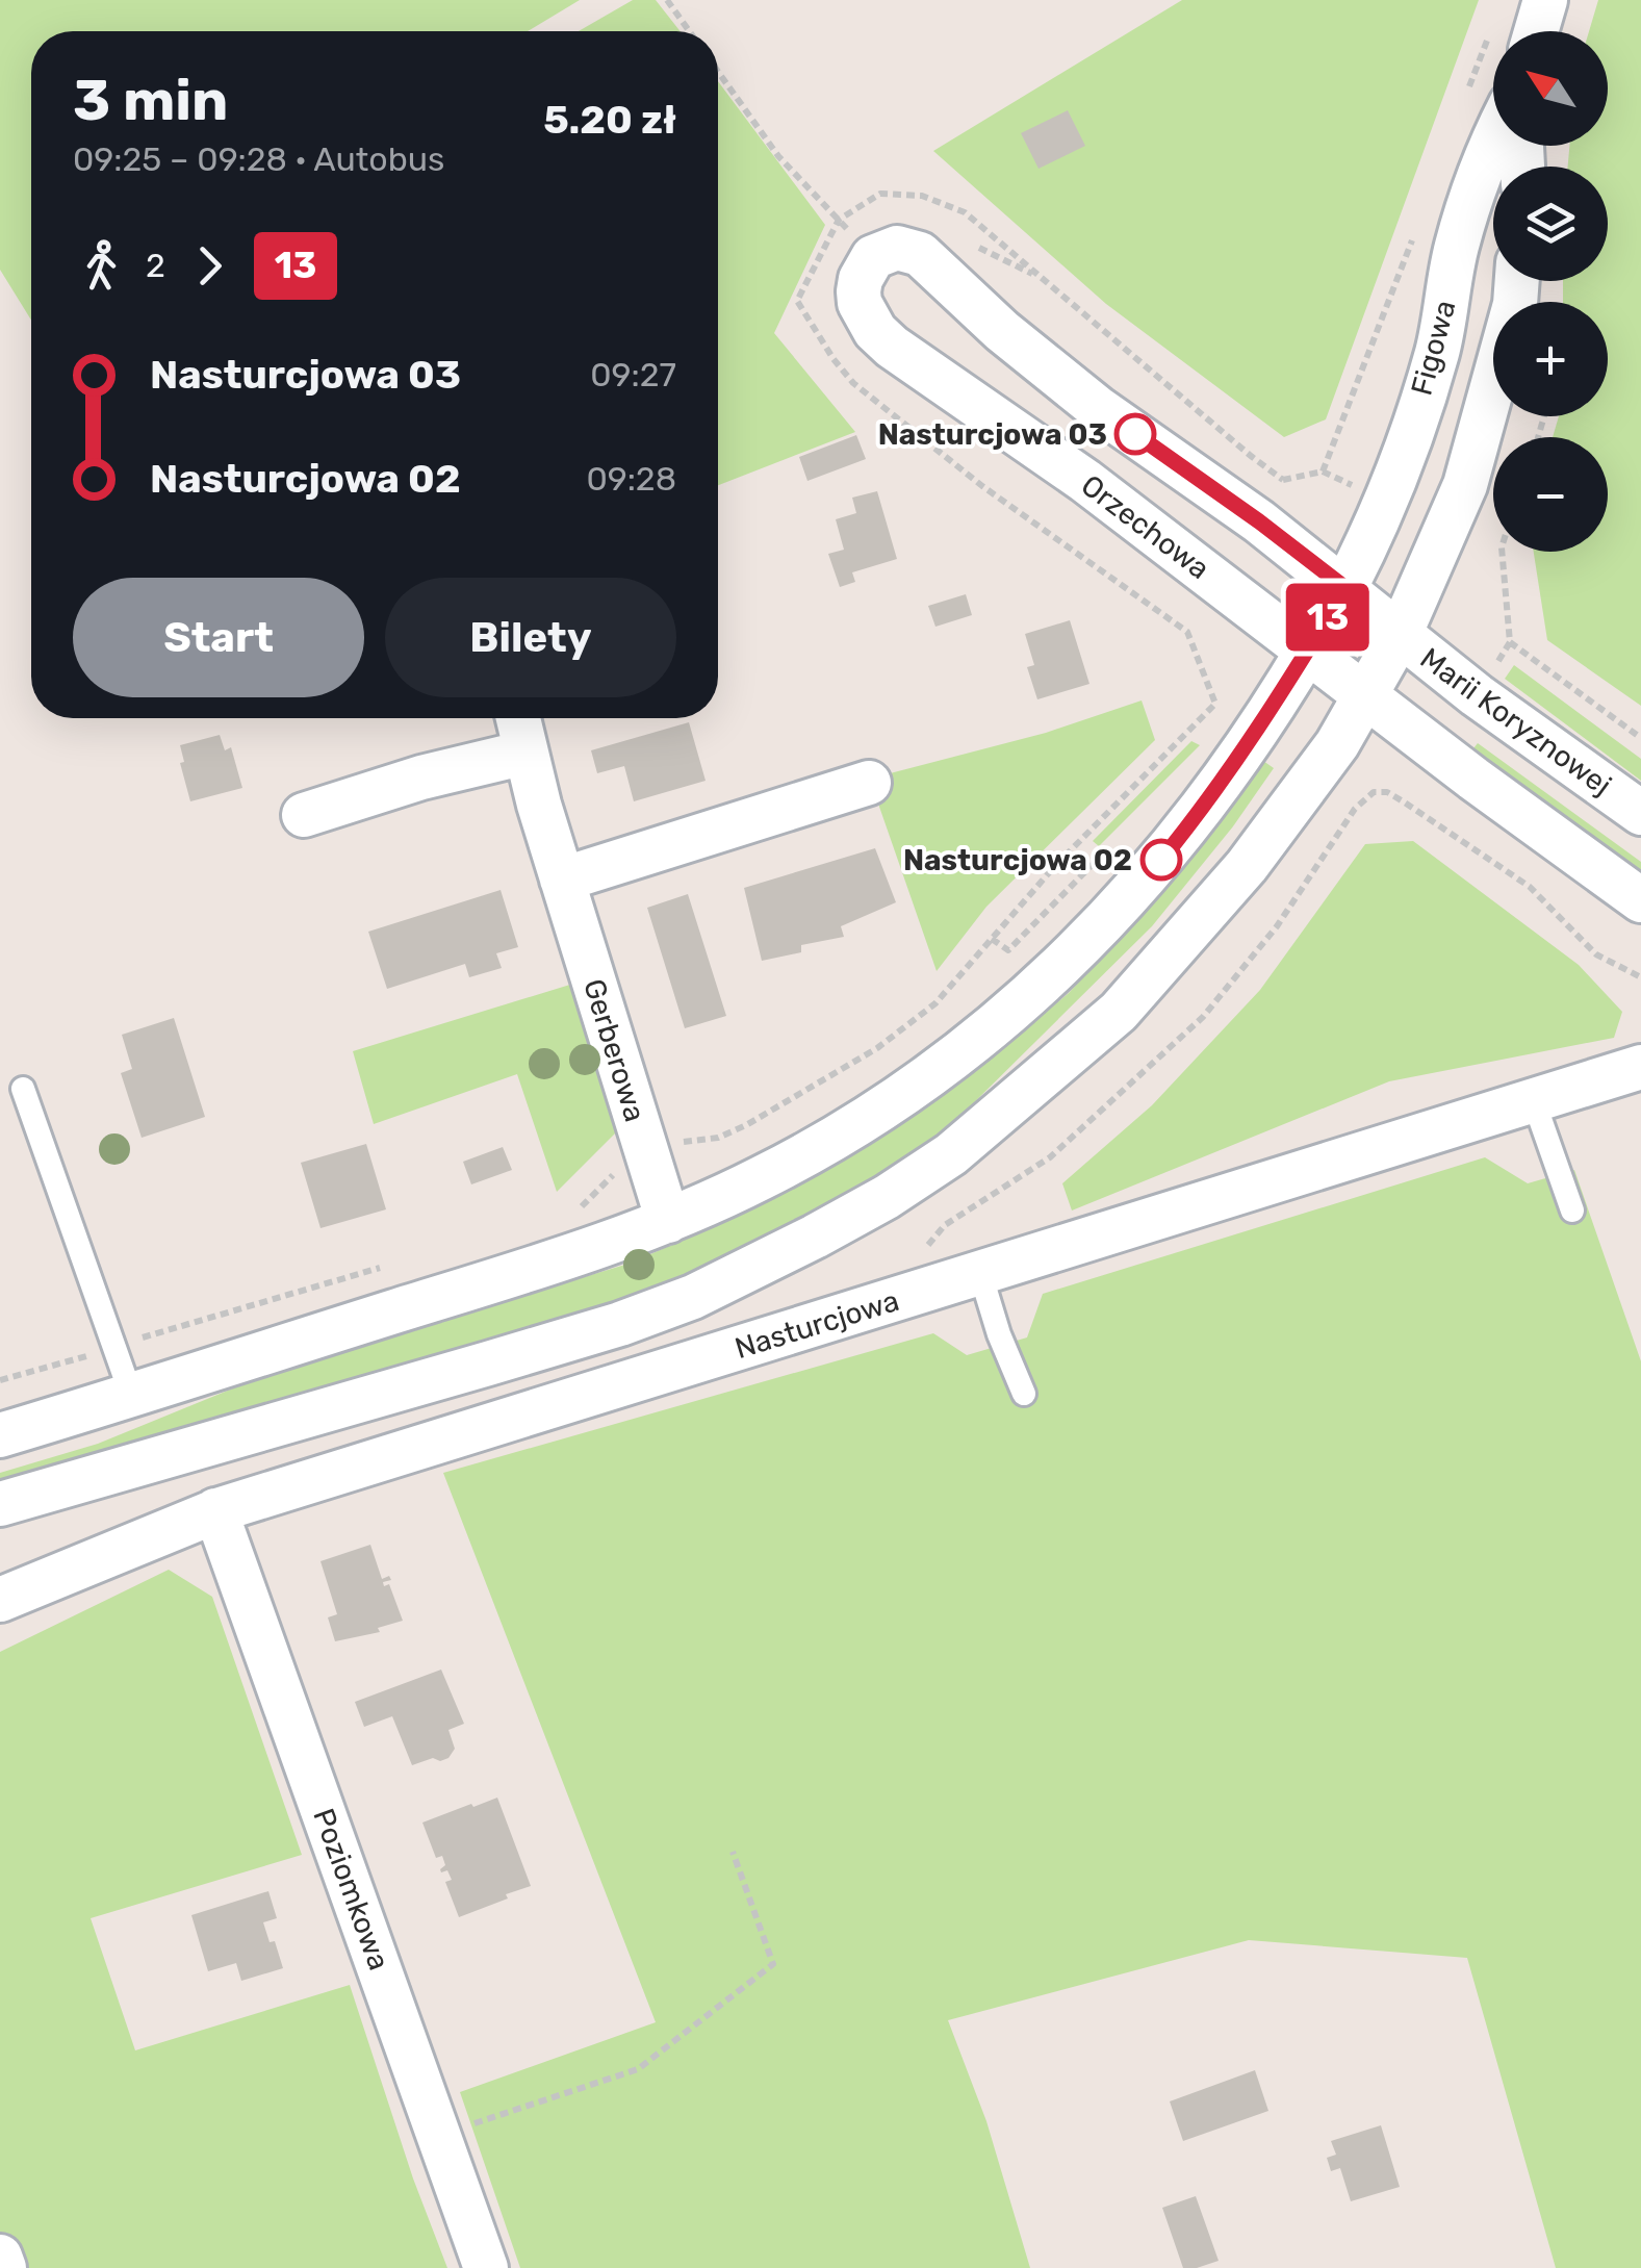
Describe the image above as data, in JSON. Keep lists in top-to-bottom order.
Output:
{
  "streets": {
    "street": [
      "Figowa",
      "Orzechowa",
      "Marii Koryznowej",
      "Gerberowa",
      "Nasturcjowa",
      "Poziomkowa"
    ]
  },
  "crossings": [
    ["Figowa", "Orzechowa"],
    ["Figowa", "Marii Koryznowej"],
    ["Figowa", "Gerberowa"],
    ["Nasturcjowa", "Poziomkowa"]
  ],
  "places": ["Nasturcjowa 03", "Nasturcjowa 02"],
  "lines": ["bus line 13"],
  "north": "top left",
  "page": {
    "on_map": "13",
    "map_buttons": ["+", "−"],
    "heading": ["3 min", "09:25 – 09:28 · Autobus", "5.20 zł"],
    "legs": ["2", "13"],
    "list": [
      {
        "name": "Nasturcjowa 03",
        "value": "09:27"
      },
      {
        "name": "Nasturcjowa 02",
        "value": "09:28"
      }
    ],
    "buttons": ["Start", "Bilety"]
  }
}
